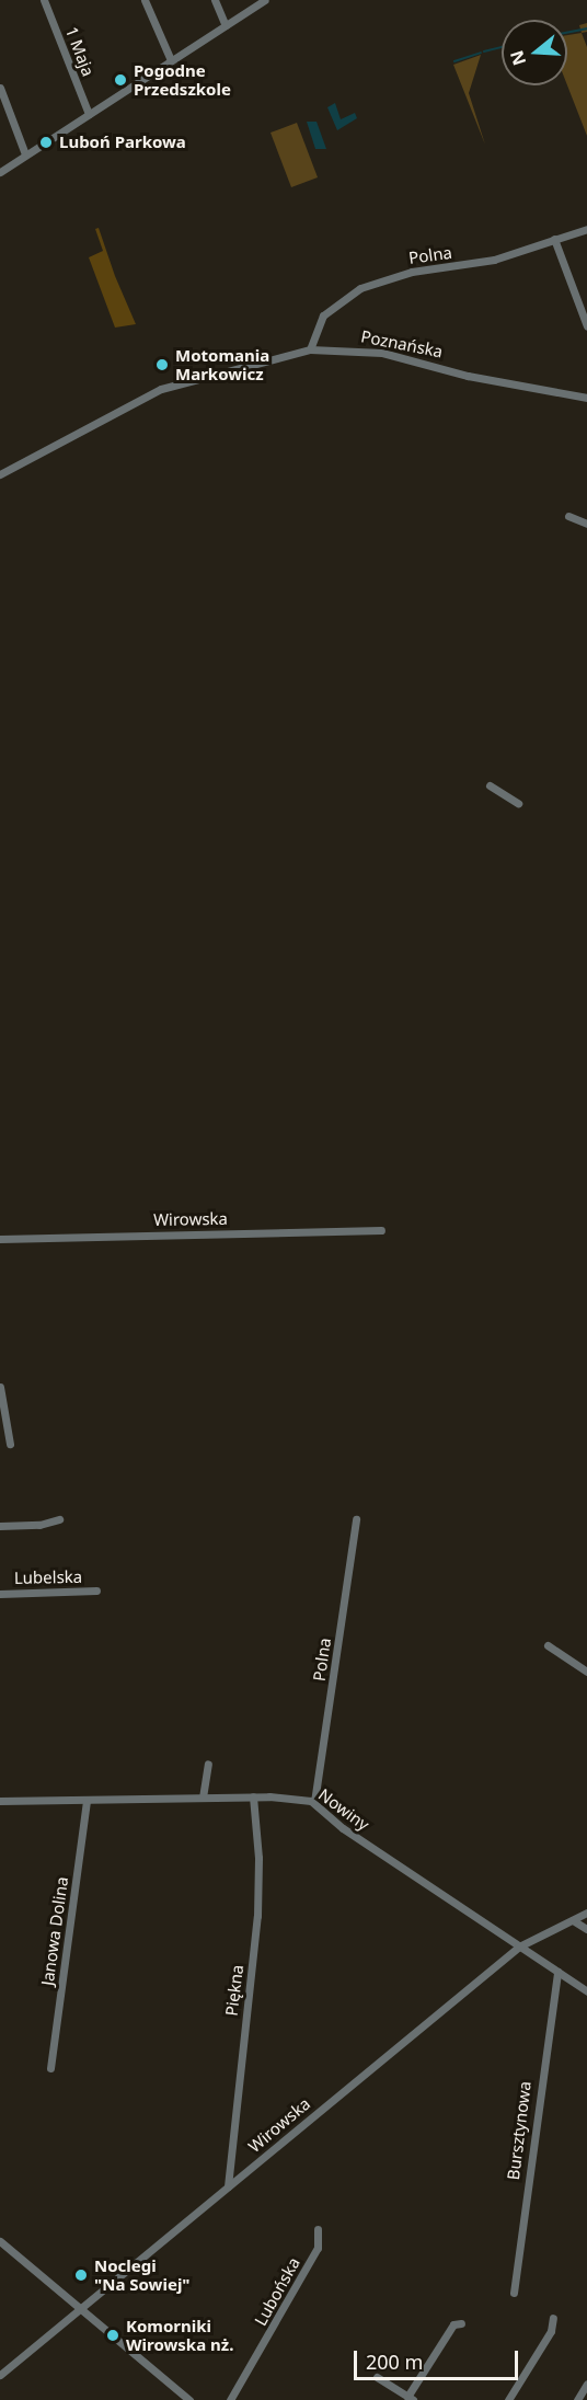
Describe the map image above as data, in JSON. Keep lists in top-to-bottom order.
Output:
{
  "streets": {
    "street": [
      "1 Maja",
      "Polna",
      "Poznańska",
      "Wirowska",
      "Lubelska",
      "Nowiny",
      "Janowa Dolina",
      "Piękna",
      "Bursztynowa",
      "Lubońska"
    ]
  },
  "crossings": [
    ["Polna", "Poznańska"],
    ["Polna", "Nowiny"],
    ["Wirowska", "Nowiny"],
    ["Wirowska", "Piękna"],
    ["Nowiny", "Janowa Dolina"],
    ["Nowiny", "Piękna"],
    ["Nowiny", "Bursztynowa"]
  ],
  "places": [
    "Pogodne Przedszkole",
    "Luboń Parkowa",
    "Motomania Markowicz",
    "Noclegi \"Na Sowiej\"",
    "Komorniki Wirowska nż."
  ],
  "scale_bar": "200 m",
  "north": "left"
}
